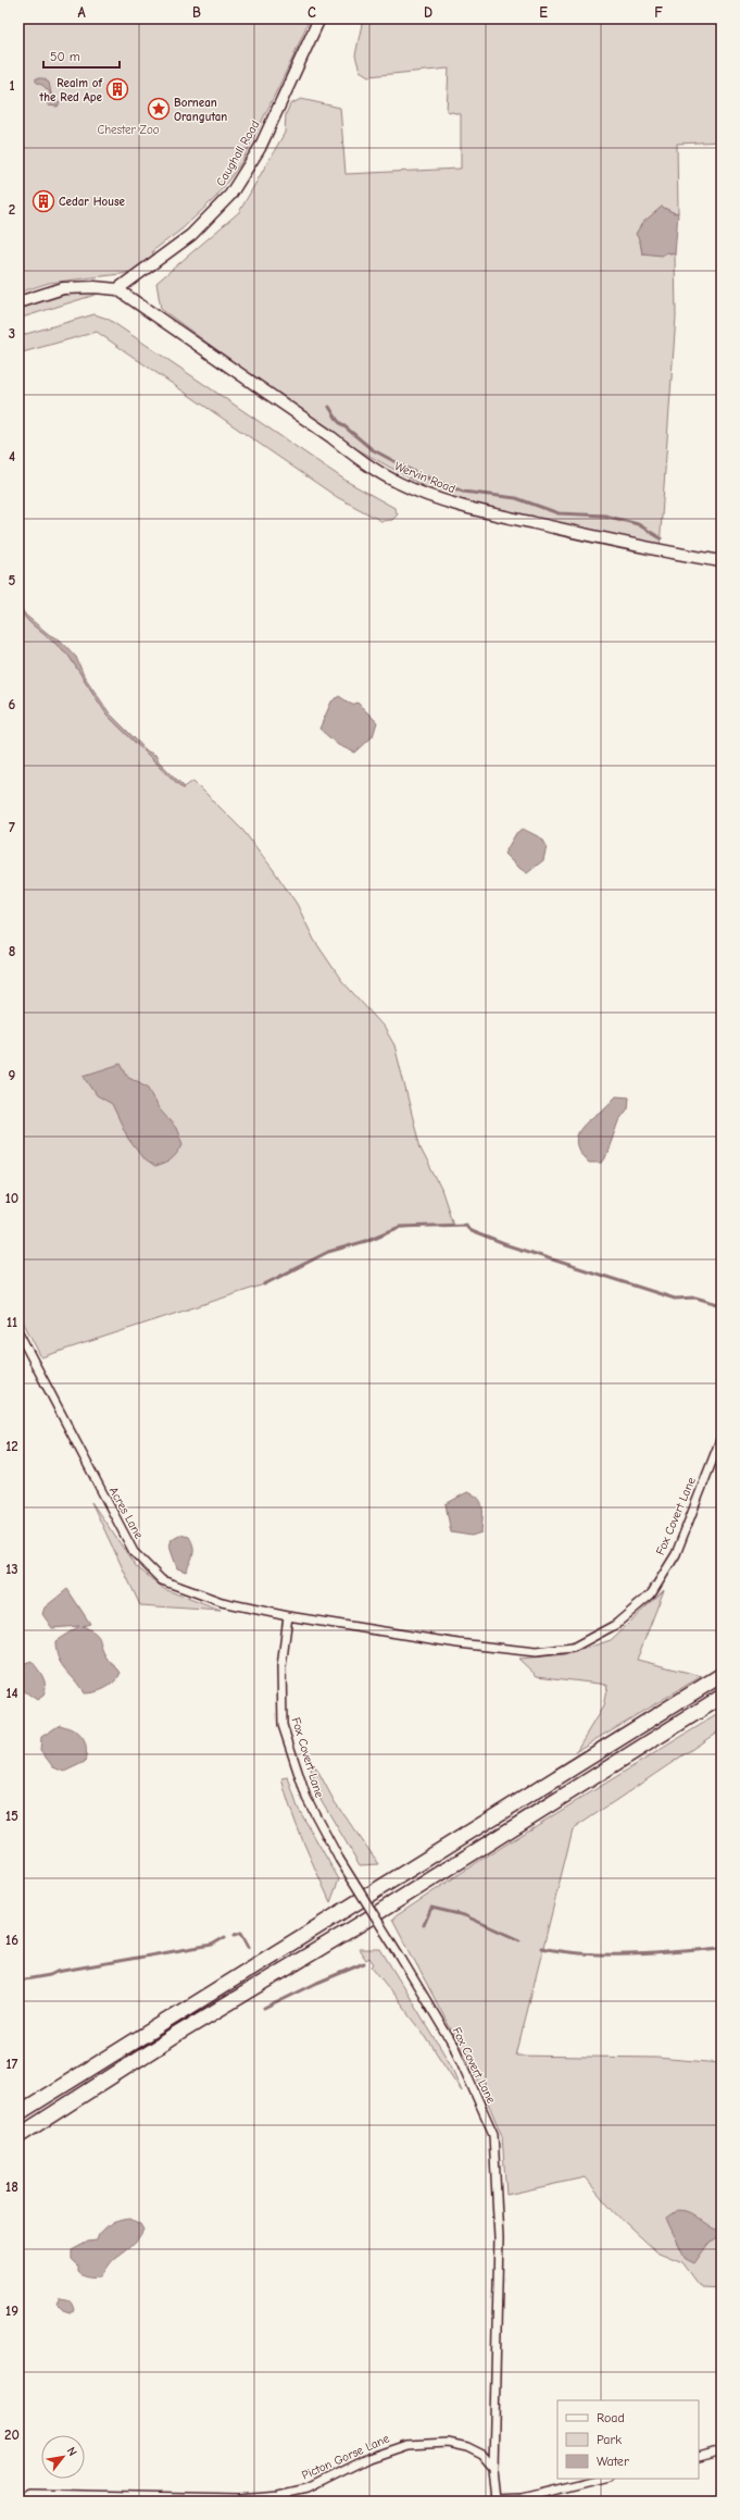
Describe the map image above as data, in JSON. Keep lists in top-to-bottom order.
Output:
{
  "streets": {
    "street": [
      "Caughall Road",
      "Wervin Road",
      "Acres Lane",
      "Fox Covert Lane",
      "Picton Gorse Lane"
    ]
  },
  "crossings": [
    ["Caughall Road", "Wervin Road"],
    ["Acres Lane", "Fox Covert Lane"],
    ["Fox Covert Lane", "Picton Gorse Lane"]
  ],
  "parks": ["Chester Zoo"],
  "places": {
    "building": ["Realm of the Red Ape", "Cedar House"],
    "place": ["Bornean Orangutan"]
  },
  "legend": ["Road", "Park", "Water"],
  "scale_bar": "50 m",
  "north": "top right",
  "grid": {
    "columns": [
      "A",
      "B",
      "C",
      "D",
      "E",
      "F"
    ],
    "rows": [
      "1",
      "2",
      "3",
      "4",
      "5",
      "6",
      "7",
      "8",
      "9",
      "10",
      "11",
      "12",
      "13",
      "14",
      "15",
      "16",
      "17",
      "18",
      "19",
      "20"
    ]
  }
}
